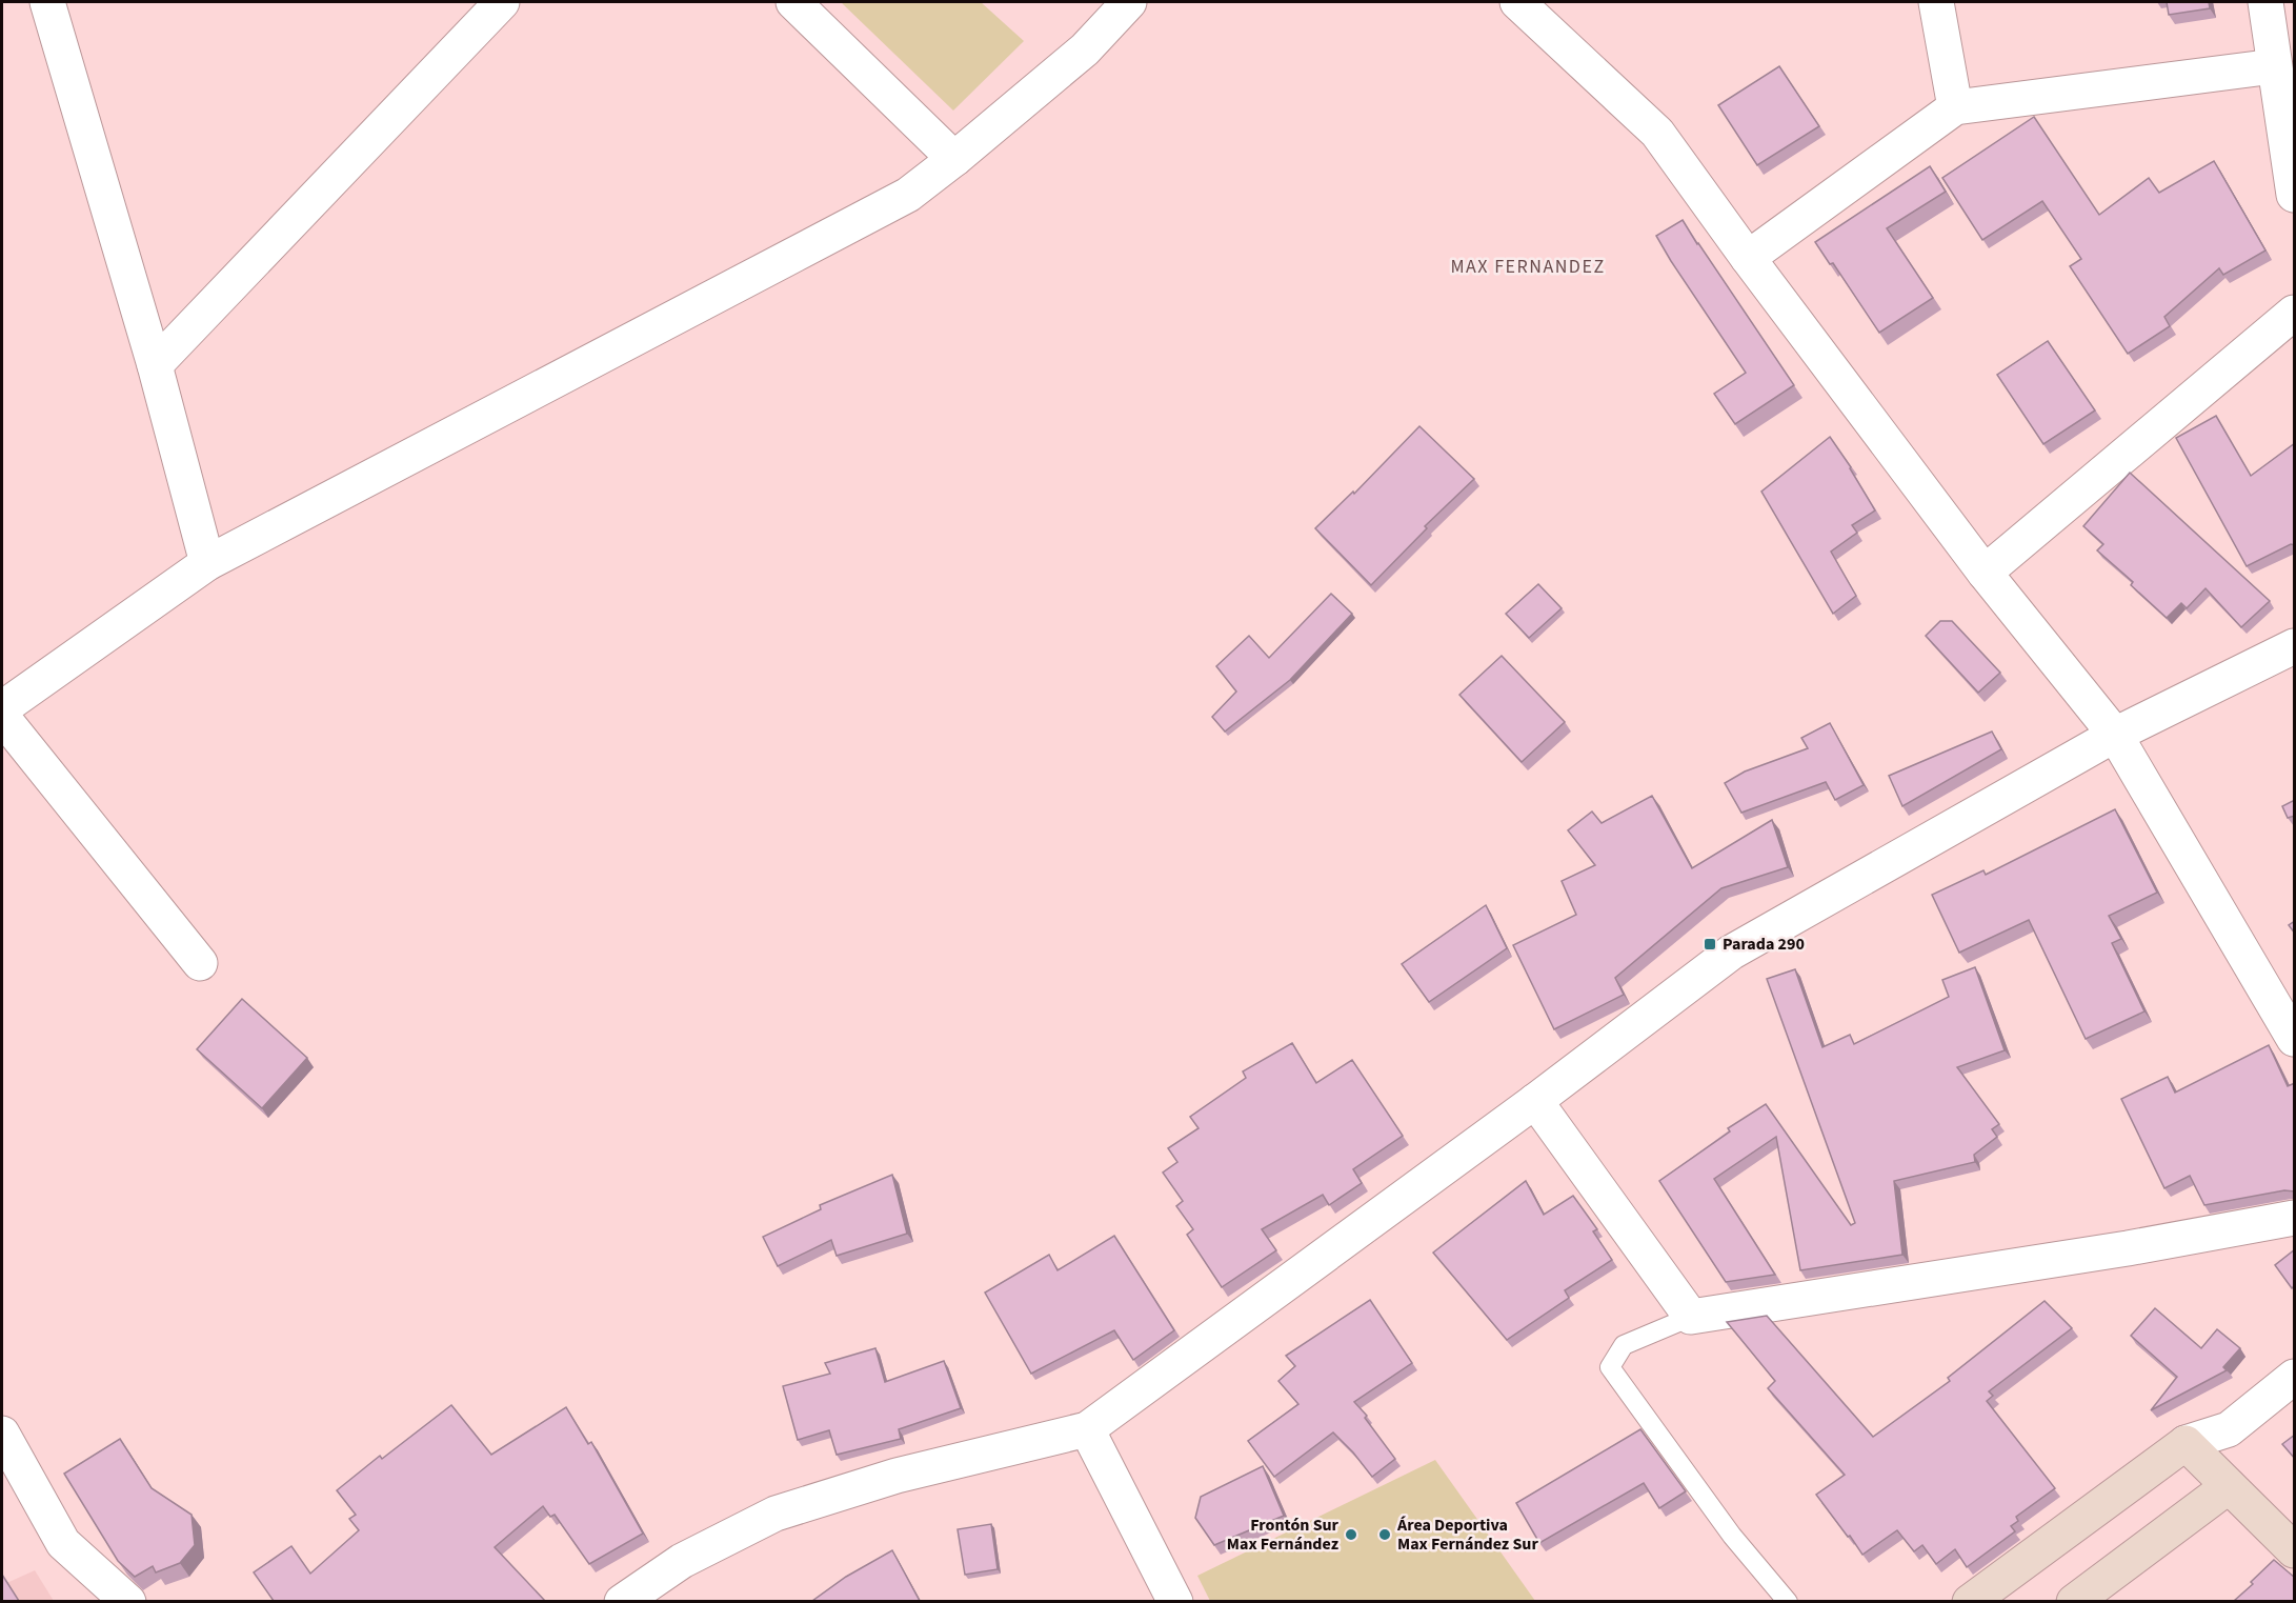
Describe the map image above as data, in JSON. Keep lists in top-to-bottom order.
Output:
{
  "districts": ["MAX FERNANDEZ"],
  "places": {
    "transit": ["Parada 290"],
    "other": ["Frontón Sur Max Fernández", "Área Deportiva Max Fernández Sur"]
  }
}
